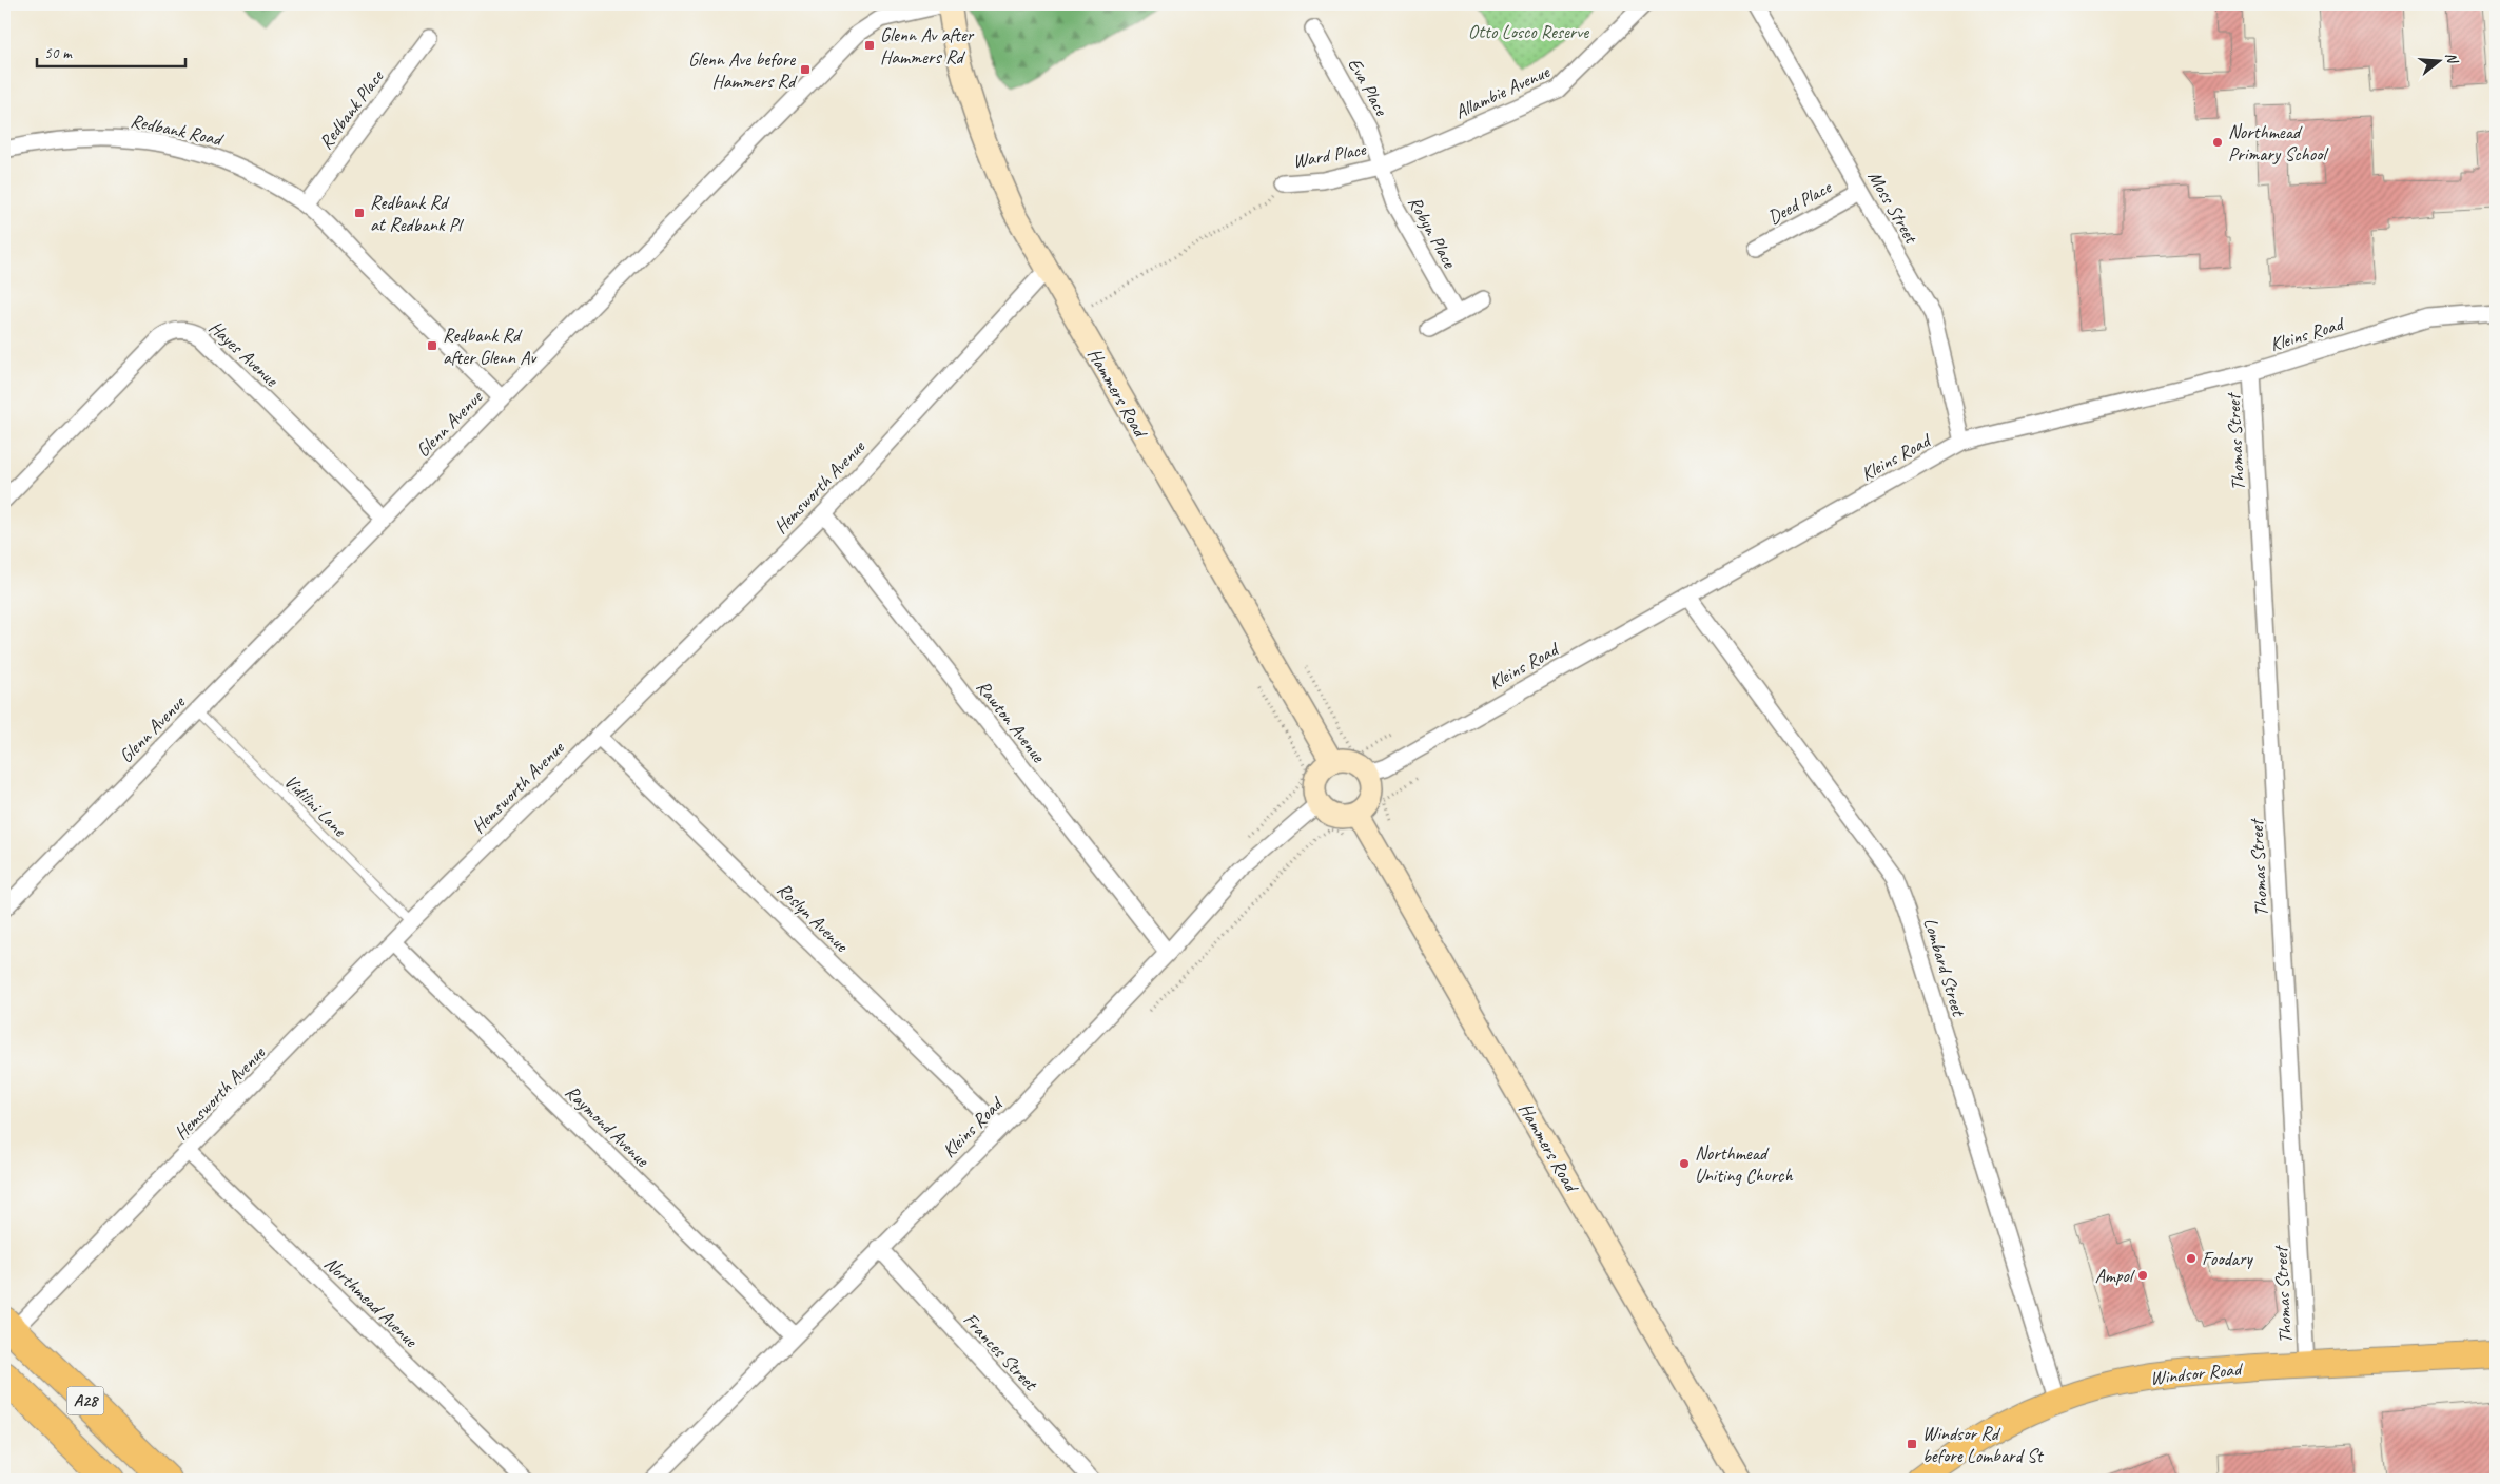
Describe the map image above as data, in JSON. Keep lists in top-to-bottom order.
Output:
{
  "streets": {
    "highway": ["A28"],
    "main road": ["Windsor Road"],
    "street": [
      "Eva Place",
      "Allambie Avenue",
      "Redbank Place",
      "Redbank Road",
      "Ward Place",
      "Deed Place",
      "Moss Street",
      "Robyn Place",
      "Kleins Road",
      "Hayes Avenue",
      "Hammers Road",
      "Glenn Avenue",
      "Thomas Street",
      "Hemsworth Avenue",
      "Rawton Avenue",
      "Roslyn Avenue",
      "Lombard Street",
      "Raymond Avenue",
      "Northmead Avenue",
      "Frances Street"
    ],
    "lane": ["Vidilini Lane"]
  },
  "crossings": [
    ["Eva Place", "Allambie Avenue"],
    ["Eva Place", "Ward Place"],
    ["Eva Place", "Robyn Place"],
    ["Allambie Avenue", "Ward Place"],
    ["Allambie Avenue", "Robyn Place"],
    ["Redbank Place", "Redbank Road"],
    ["Redbank Road", "Glenn Avenue"],
    ["Ward Place", "Robyn Place"],
    ["Deed Place", "Moss Street"],
    ["Moss Street", "Kleins Road"],
    ["Kleins Road", "Hammers Road"],
    ["Kleins Road", "Thomas Street"],
    ["Kleins Road", "Rawton Avenue"],
    ["Kleins Road", "Roslyn Avenue"],
    ["Kleins Road", "Lombard Street"],
    ["Kleins Road", "Raymond Avenue"],
    ["Kleins Road", "Frances Street"],
    ["Hayes Avenue", "Glenn Avenue"],
    ["Hammers Road", "Glenn Avenue"],
    ["Hammers Road", "Hemsworth Avenue"],
    ["Glenn Avenue", "Vidilini Lane"],
    ["Thomas Street", "Windsor Road"],
    ["Hemsworth Avenue", "Rawton Avenue"],
    ["Hemsworth Avenue", "Vidilini Lane"],
    ["Hemsworth Avenue", "Roslyn Avenue"],
    ["Hemsworth Avenue", "Raymond Avenue"],
    ["Hemsworth Avenue", "Northmead Avenue"],
    ["Hemsworth Avenue", "A28"],
    ["Lombard Street", "Windsor Road"]
  ],
  "parks": ["Otto Losco Reserve"],
  "places": {
    "transit": [
      "Glenn Av after Hammers Rd",
      "Glenn Ave before Hammers Rd",
      "Redbank Rd at Redbank Pl",
      "Redbank Rd after Glenn Av",
      "Windsor Rd before Lombard St"
    ],
    "other": [
      "Northmead Primary School",
      "Northmead Uniting Church",
      "Foodary",
      "Ampol"
    ]
  },
  "scale_bar": "50 m",
  "north": "right"
}
